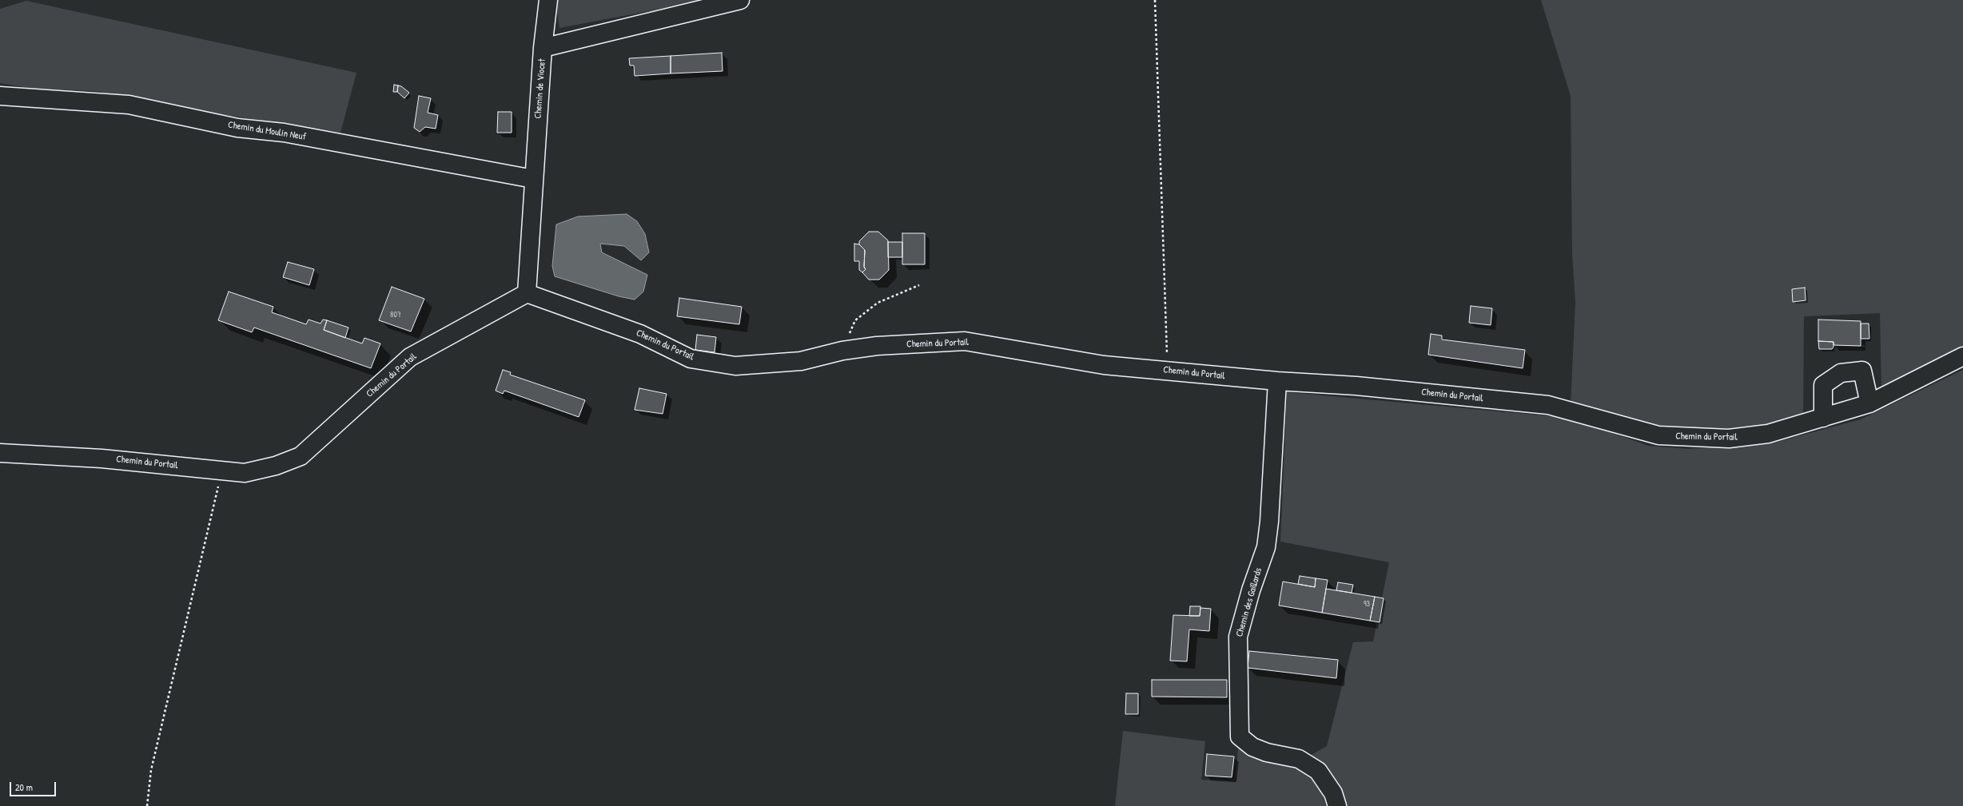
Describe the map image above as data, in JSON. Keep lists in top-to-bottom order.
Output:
{
  "streets": {
    "street": [
      "Chemin de Viocet",
      "Chemin du Moulin Neuf",
      "Chemin du Portail",
      "Chemin des Gaillards"
    ]
  },
  "crossings": [
    ["Chemin de Viocet", "Chemin du Moulin Neuf"],
    ["Chemin de Viocet", "Chemin du Portail"],
    ["Chemin du Portail", "Chemin des Gaillards"]
  ],
  "house_numbers": ["807", "93"],
  "scale_bar": "20 m"
}
